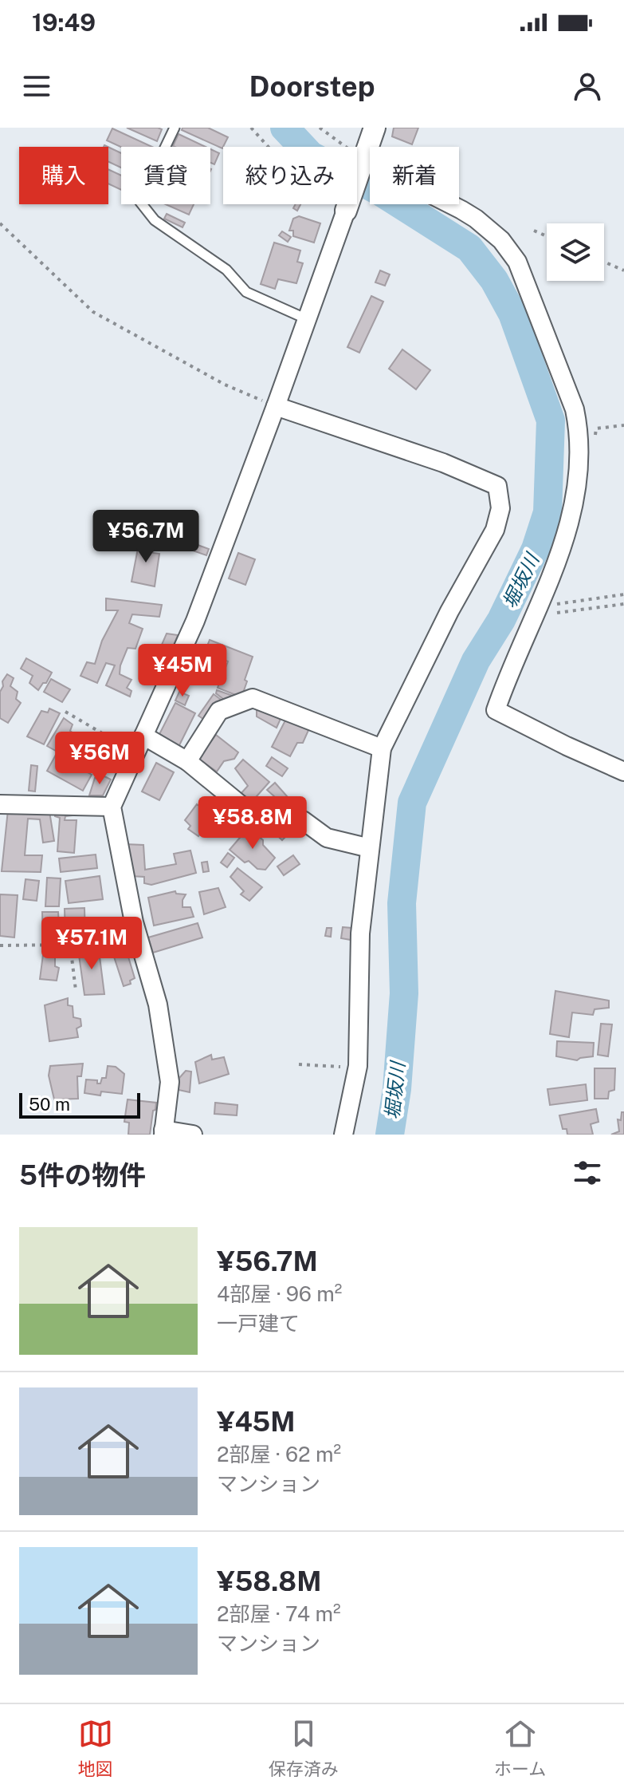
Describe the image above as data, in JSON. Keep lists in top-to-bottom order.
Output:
{
  "water": ["堀坂川"],
  "scale_bar": "50 m",
  "page": {
    "status": "19:49",
    "header": "Doorstep",
    "chip": [
      "購入",
      "賃貸",
      "絞り込み",
      "新着"
    ],
    "price": [
      "¥56.7M",
      "¥45M",
      "¥56M",
      "¥58.8M",
      "¥57.1M"
    ],
    "scale": "50 m",
    "heading": "5件の物件",
    "list": [
      {
        "name": "¥56.7M",
        "note": "4部屋 · 96 m² · 一戸建て"
      },
      {
        "name": "¥45M",
        "note": "2部屋 · 62 m² · マンション"
      },
      {
        "name": "¥58.8M",
        "note": "2部屋 · 74 m² · マンション"
      }
    ],
    "tabs": ["地図", "保存済み", "ホーム"]
  }
}
